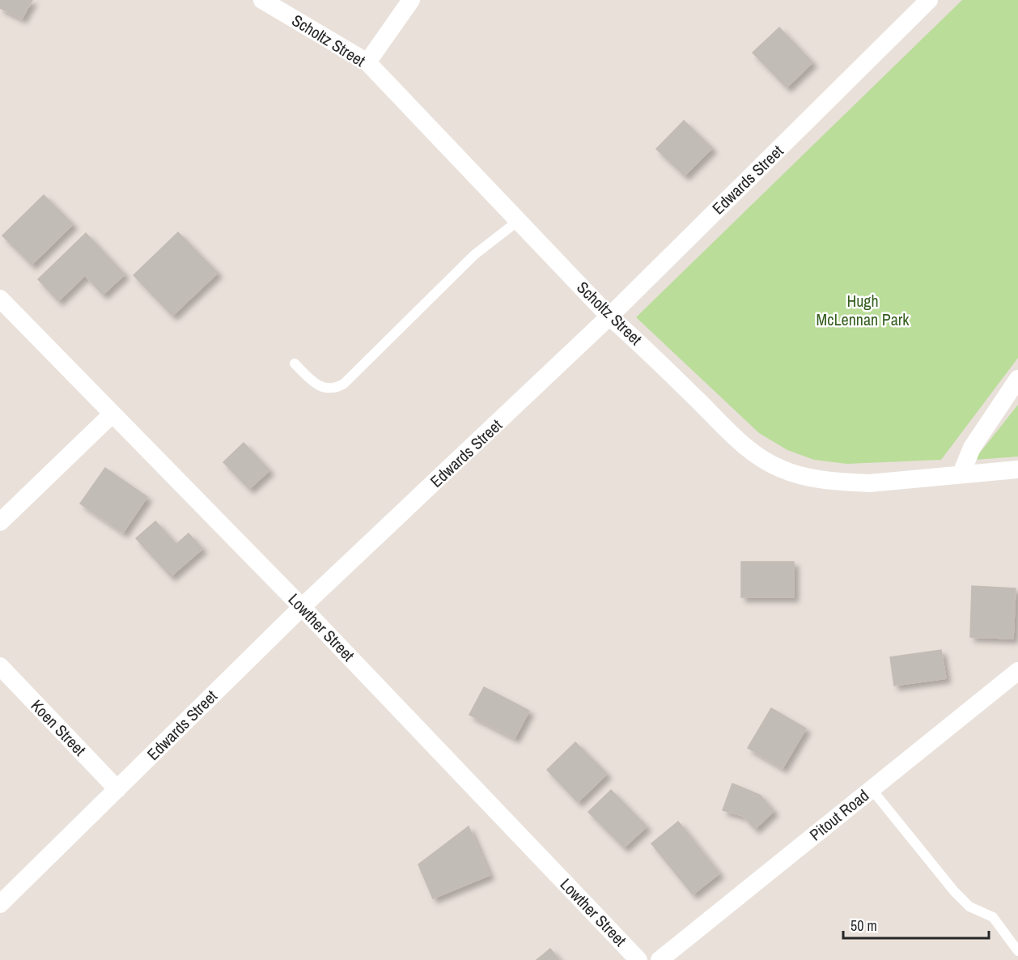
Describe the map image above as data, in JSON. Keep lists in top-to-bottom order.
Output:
{
  "streets": {
    "street": [
      "Scholtz Street",
      "Edwards Street",
      "Lowther Street",
      "Koen Street",
      "Pitout Road"
    ]
  },
  "crossings": [
    ["Scholtz Street", "Edwards Street"],
    ["Edwards Street", "Lowther Street"],
    ["Edwards Street", "Koen Street"]
  ],
  "parks": ["Hugh McLennan Park"],
  "scale_bar": "50 m"
}
